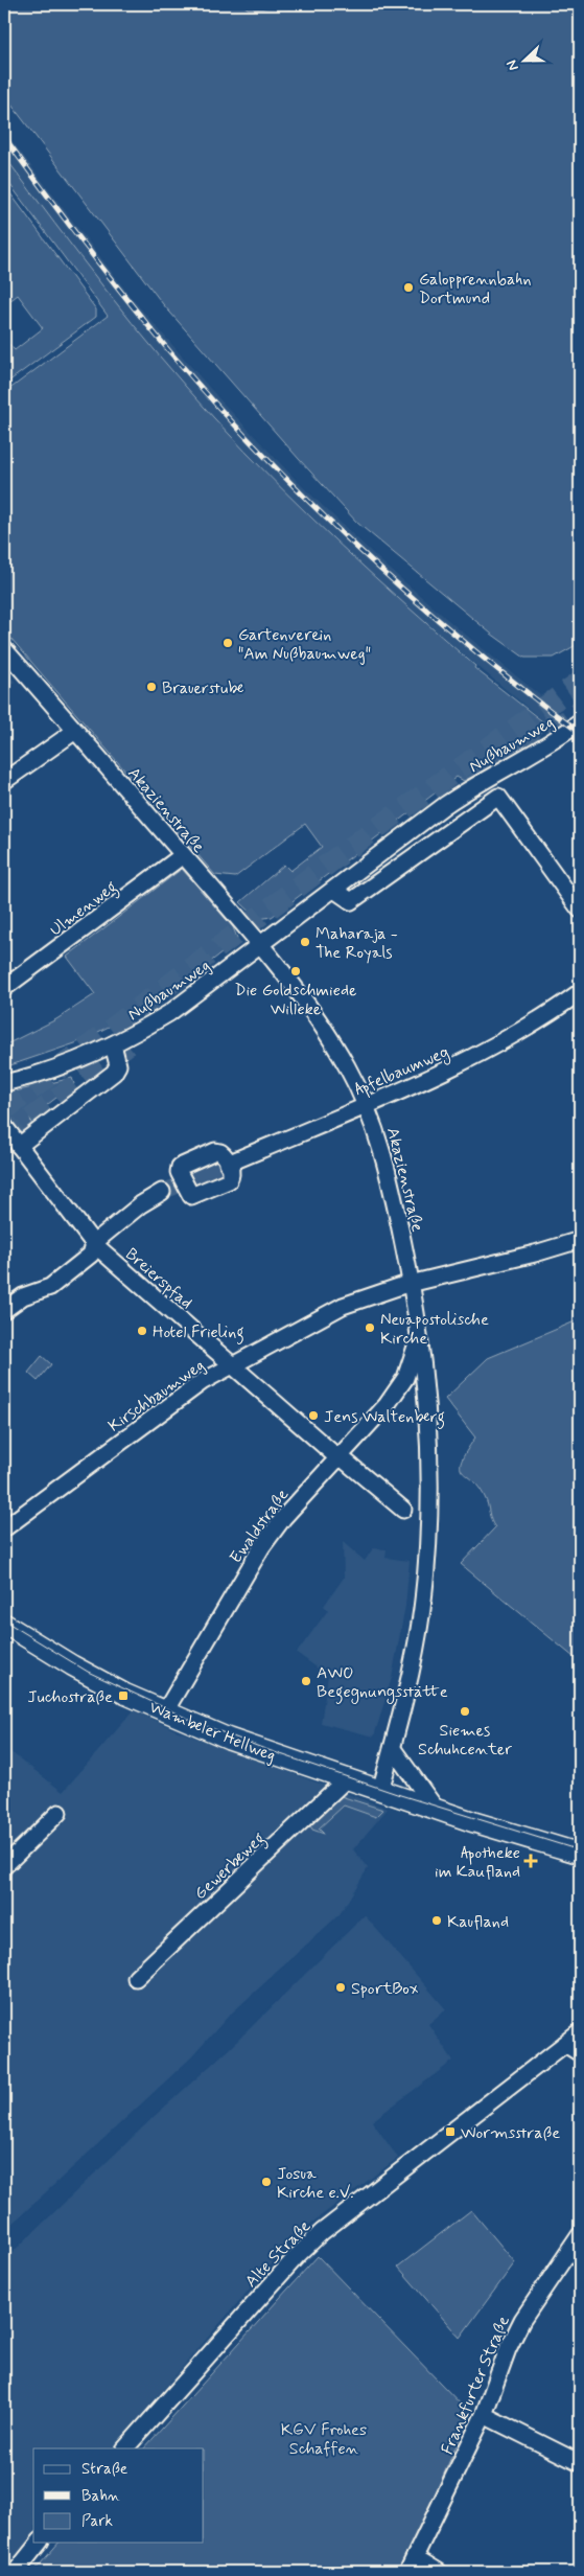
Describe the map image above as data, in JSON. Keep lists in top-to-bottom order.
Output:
{
  "streets": {
    "main road": ["Wambeler Hellweg"],
    "street": [
      "Nußbaumweg",
      "Akazienstraße",
      "Ulmenweg",
      "Apfelbaumweg",
      "Breierspfad",
      "Kirschbaumweg",
      "Ewaldstraße",
      "Gewerbeweg",
      "Alte Straße",
      "Frankfurter Straße"
    ]
  },
  "crossings": [
    ["Nußbaumweg", "Akazienstraße"],
    ["Akazienstraße", "Ulmenweg"],
    ["Akazienstraße", "Apfelbaumweg"],
    ["Akazienstraße", "Kirschbaumweg"],
    ["Akazienstraße", "Ewaldstraße"],
    ["Akazienstraße", "Wambeler Hellweg"],
    ["Breierspfad", "Kirschbaumweg"],
    ["Breierspfad", "Ewaldstraße"],
    ["Ewaldstraße", "Wambeler Hellweg"],
    ["Wambeler Hellweg", "Gewerbeweg"]
  ],
  "parks": ["KGV Frohes Schaffen"],
  "places": {
    "other": [
      "Galopprennbahn Dortmund",
      "Gartenverein \"Am Nußbaumweg\"",
      "Brauerstube",
      "Maharaja - The Royals",
      "Die Goldschmiede Willeke",
      "Neuapostolische Kirche",
      "Hotel Frieling",
      "Jens Waltenberg",
      "AWO Begegnungsstätte",
      "Siemes Schuhcenter",
      "Kaufland",
      "SportBox",
      "Josua Kirche e.V."
    ],
    "transit": ["Juchostraße", "Wormsstraße"],
    "health": ["Apotheke im Kaufland"]
  },
  "legend": ["Straße", "Bahn", "Park"],
  "north": "left"
}
